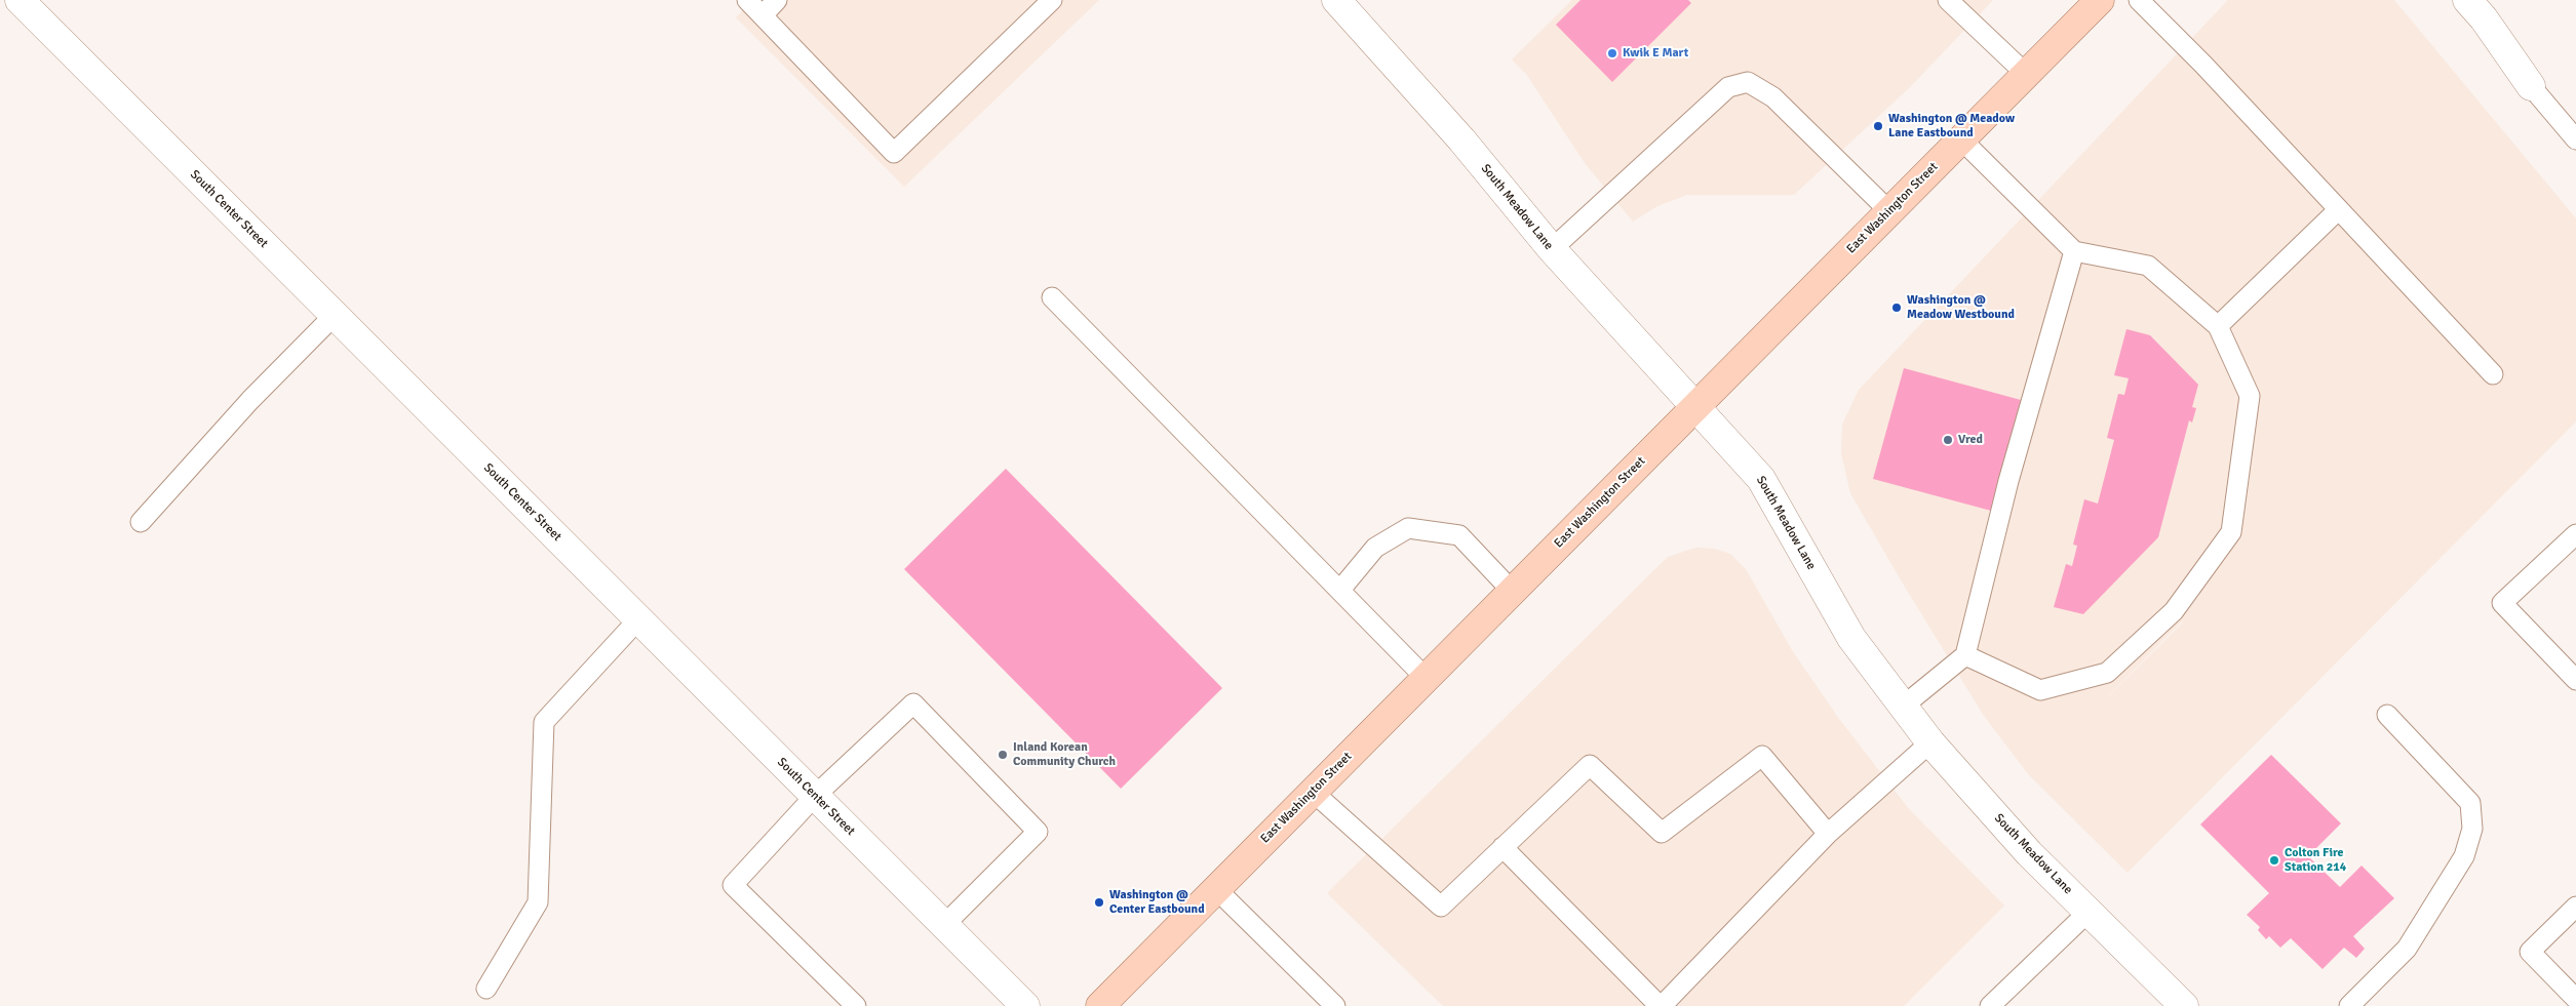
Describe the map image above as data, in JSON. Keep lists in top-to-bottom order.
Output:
{
  "streets": {
    "main road": ["East Washington Street"],
    "street": ["South Meadow Lane", "South Center Street"]
  },
  "crossings": [
    ["South Meadow Lane", "East Washington Street"]
  ],
  "places": [
    "Kwik E Mart",
    "Washington @ Meadow Lane Eastbound",
    "Washington @ Meadow Westbound",
    "Vred",
    "Inland Korean Community Church",
    "Colton Fire Station 214",
    "Washington @ Center Eastbound"
  ]
}
